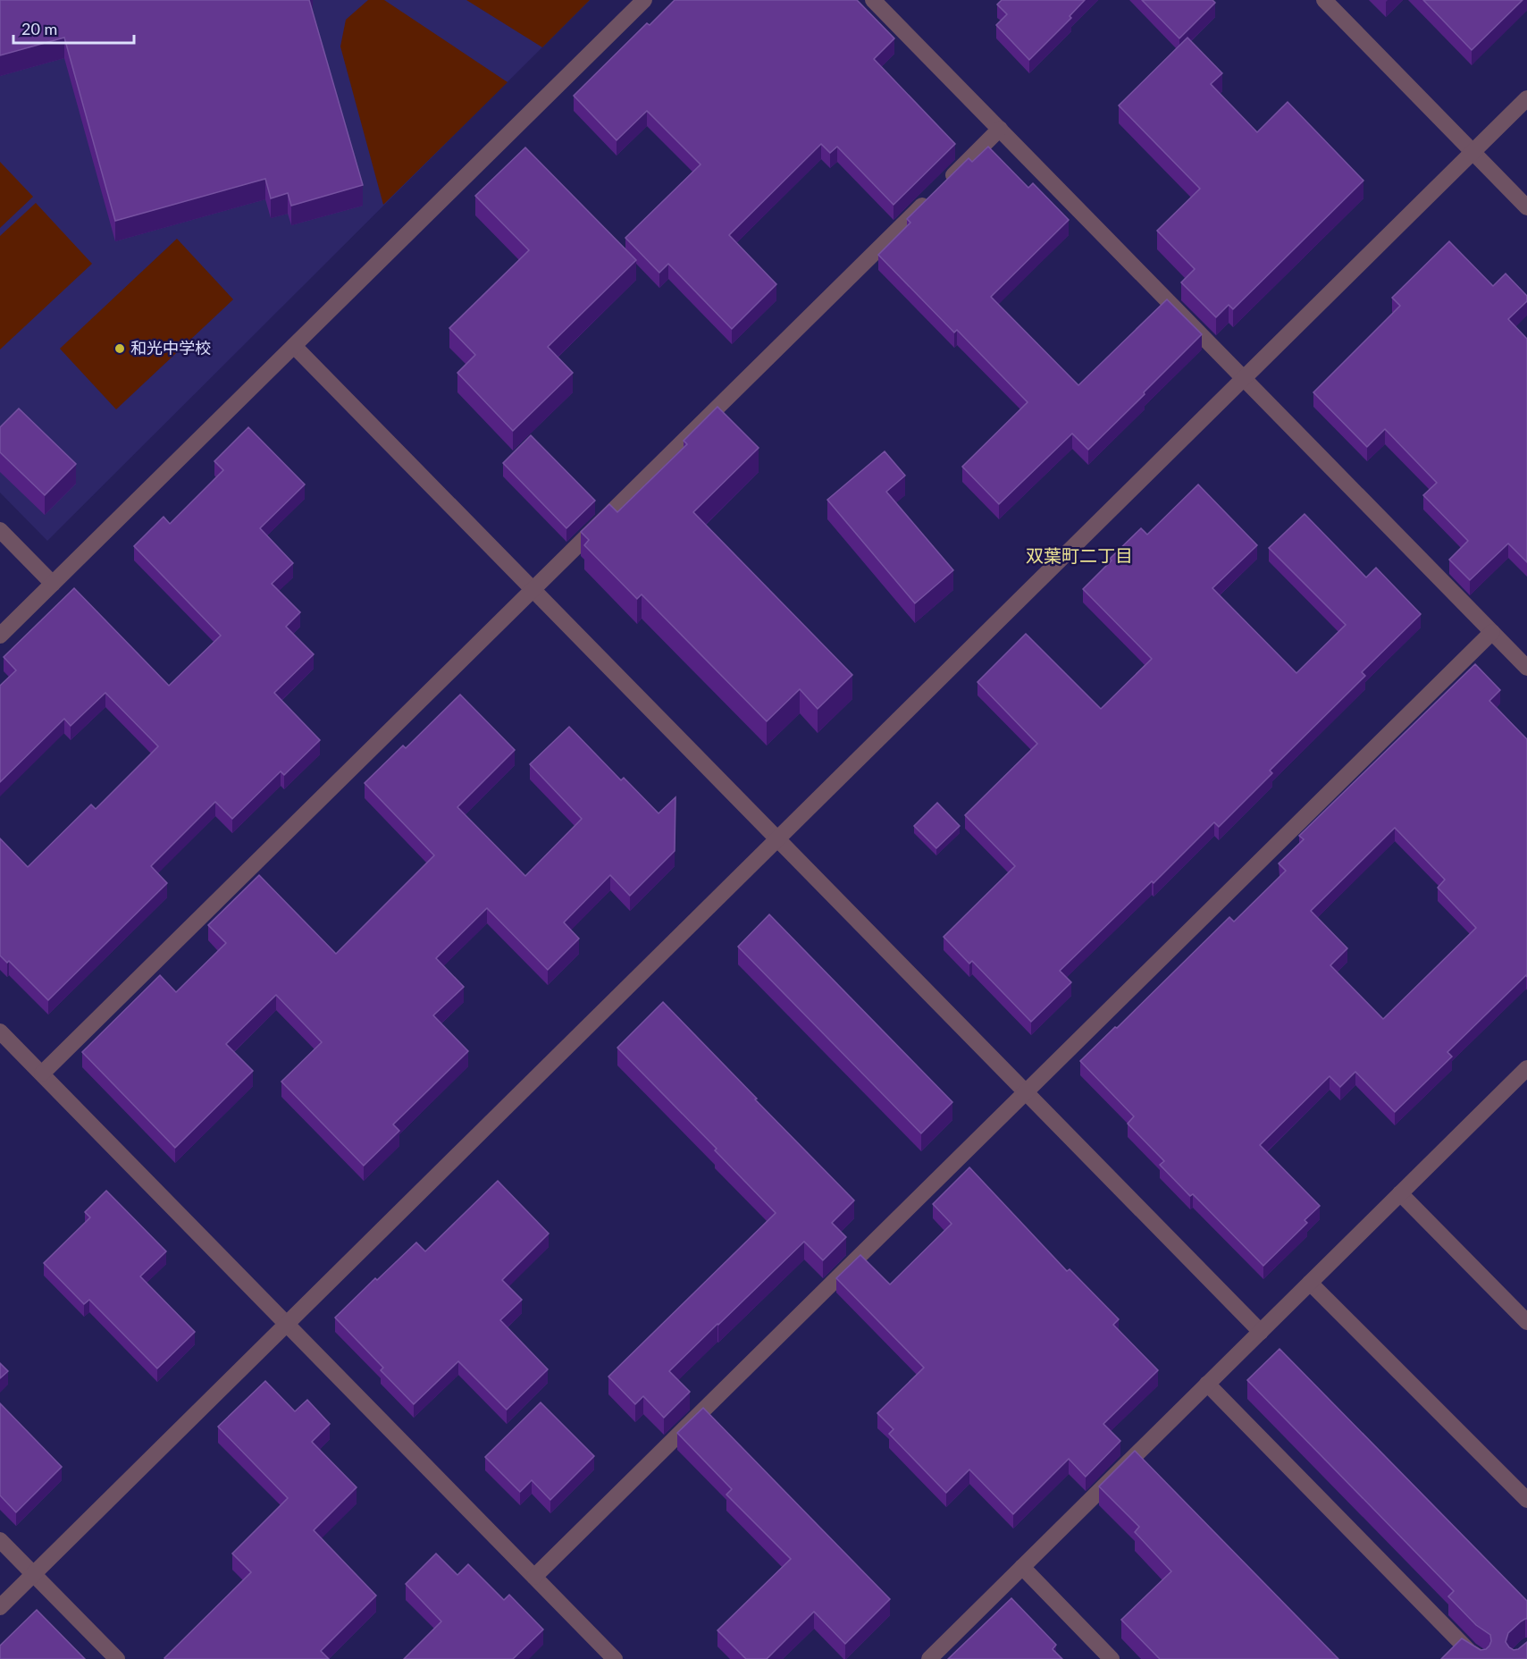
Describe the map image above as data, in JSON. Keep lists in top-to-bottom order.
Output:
{
  "districts": ["双葉町二丁目"],
  "places": ["和光中学校"],
  "scale_bar": "20 m"
}
